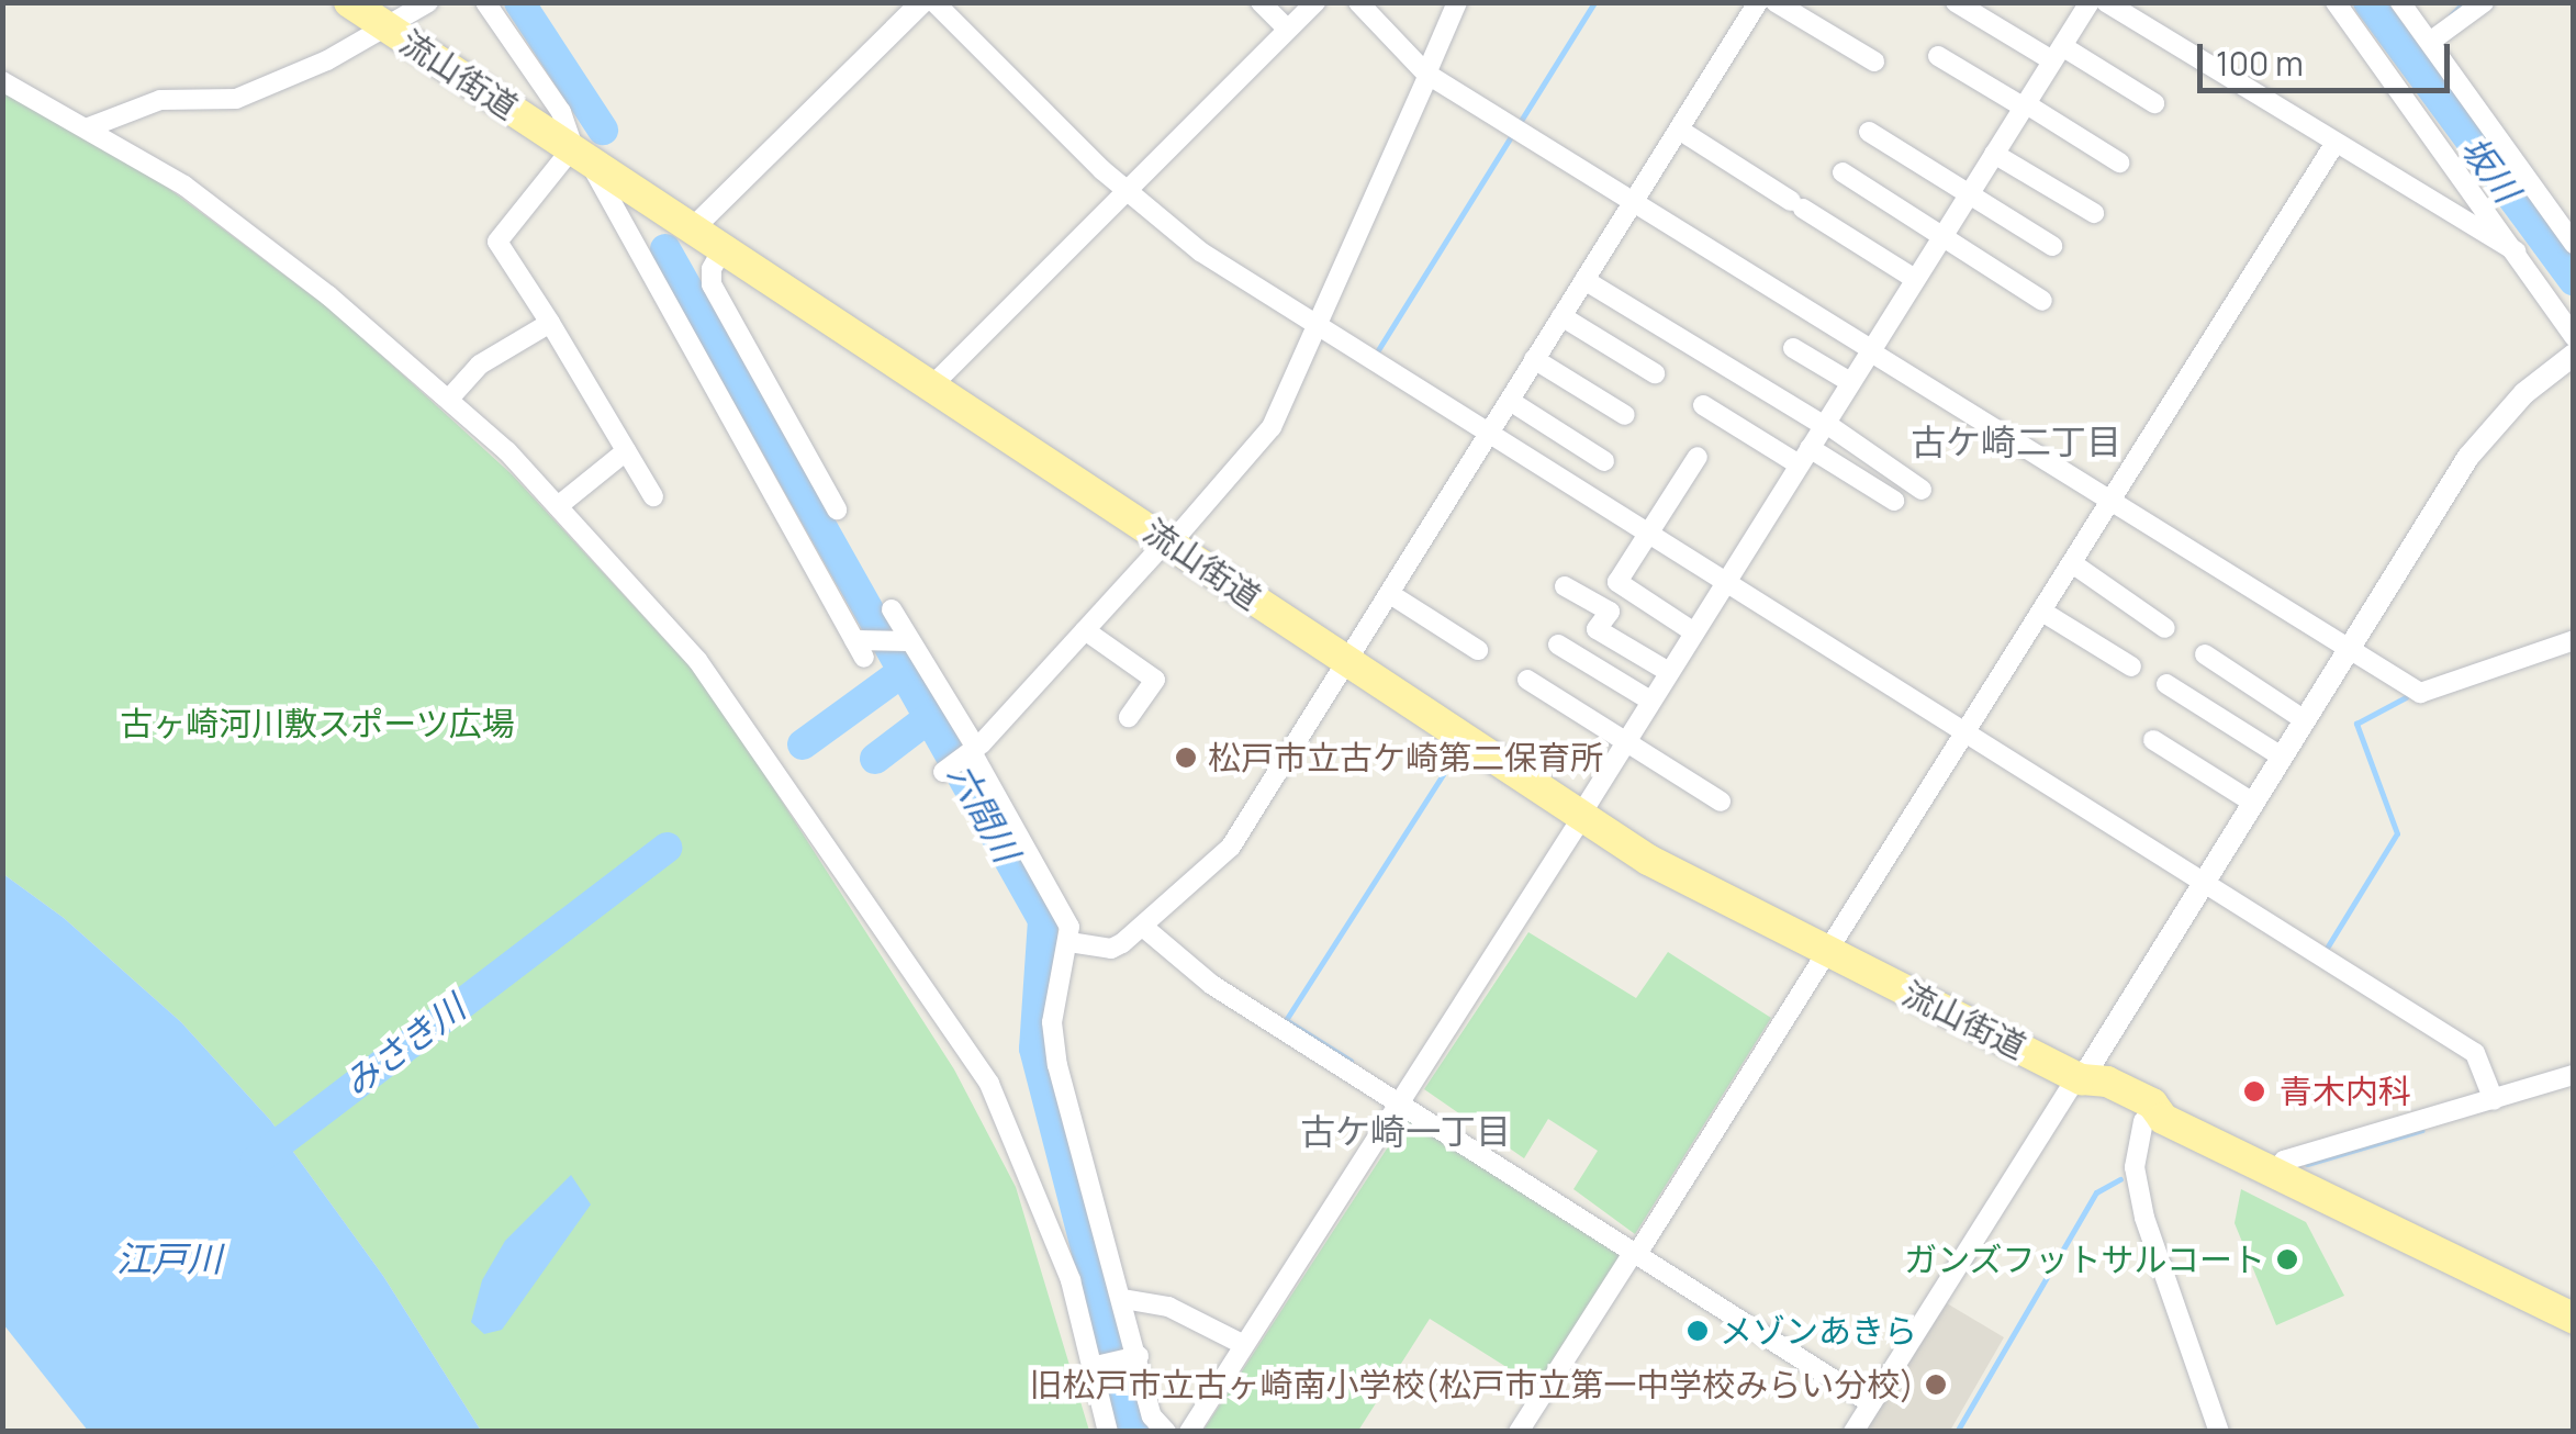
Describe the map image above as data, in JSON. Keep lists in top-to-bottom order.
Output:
{
  "streets": {
    "main road": ["流山街道"]
  },
  "districts": ["古ケ崎二丁目", "古ケ崎一丁目"],
  "water": [
    "坂川",
    "六間川",
    "みさき川",
    "江戸川"
  ],
  "parks": ["古ヶ崎河川敷スポーツ広場"],
  "places": [
    "松戸市立古ケ崎第二保育所",
    "青木内科",
    "ガンズフットサルコート",
    "メゾンあきら",
    "旧松戸市立古ヶ崎南小学校(松戸市立第一中学校みらい分校)"
  ],
  "scale_bar": "100 m"
}
